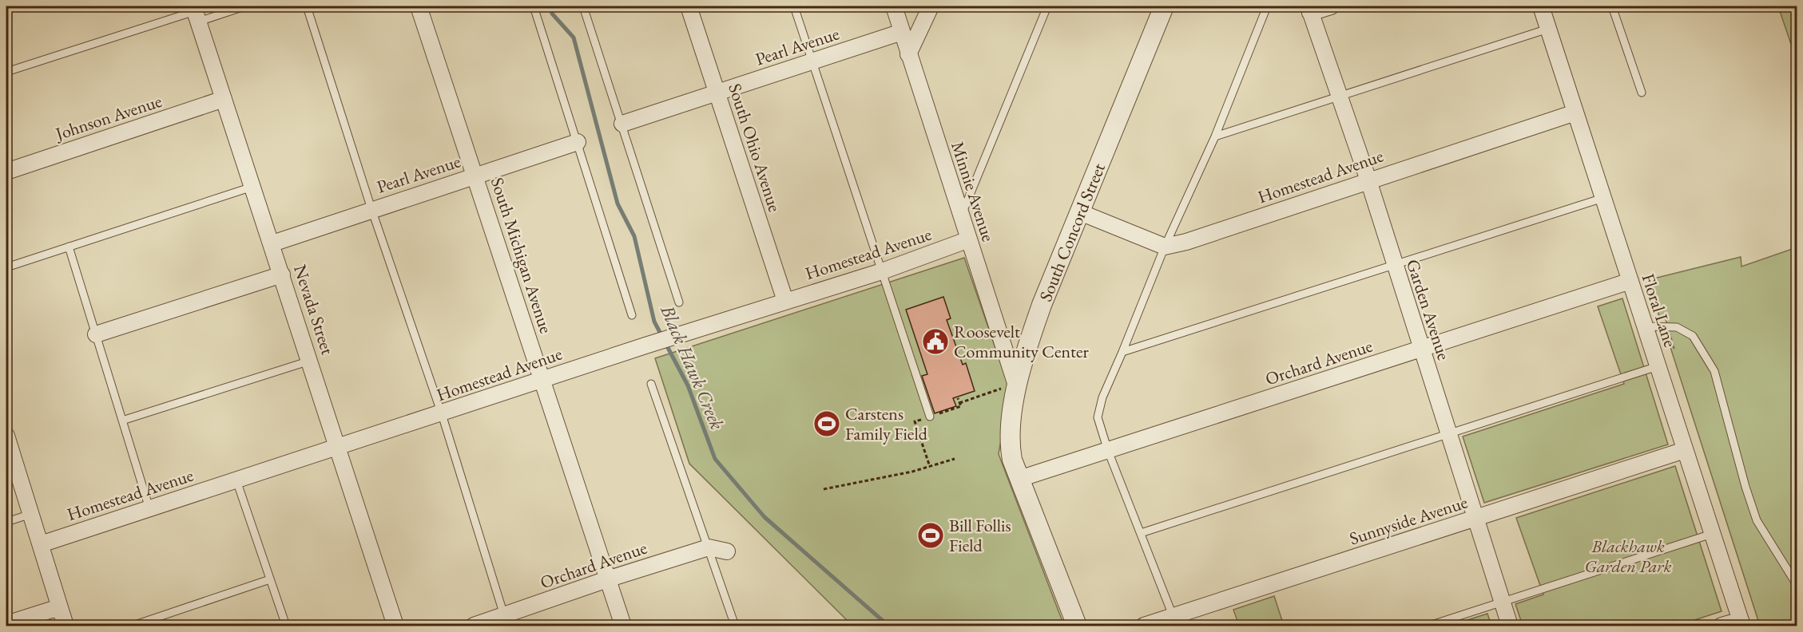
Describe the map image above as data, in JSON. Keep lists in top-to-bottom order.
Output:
{
  "streets": {
    "street": [
      "Pearl Avenue",
      "Johnson Avenue",
      "South Ohio Avenue",
      "Homestead Avenue",
      "Minnie Avenue",
      "South Concord Street",
      "South Michigan Avenue",
      "Nevada Street",
      "Garden Avenue",
      "Floral Lane",
      "Orchard Avenue",
      "Sunnyside Avenue"
    ]
  },
  "crossings": [
    ["Pearl Avenue", "South Ohio Avenue"],
    ["Pearl Avenue", "Minnie Avenue"],
    ["Pearl Avenue", "South Michigan Avenue"],
    ["Pearl Avenue", "Nevada Street"],
    ["Johnson Avenue", "Nevada Street"],
    ["South Ohio Avenue", "Homestead Avenue"],
    ["Homestead Avenue", "Minnie Avenue"],
    ["Homestead Avenue", "South Michigan Avenue"],
    ["Homestead Avenue", "Nevada Street"],
    ["Homestead Avenue", "Garden Avenue"],
    ["Homestead Avenue", "Floral Lane"],
    ["Minnie Avenue", "South Concord Street"],
    ["South Concord Street", "Orchard Avenue"],
    ["South Michigan Avenue", "Orchard Avenue"],
    ["Garden Avenue", "Orchard Avenue"],
    ["Garden Avenue", "Sunnyside Avenue"],
    ["Floral Lane", "Orchard Avenue"],
    ["Floral Lane", "Sunnyside Avenue"]
  ],
  "water": ["Black Hawk Creek"],
  "parks": ["Blackhawk Garden Park"],
  "places": {
    "public building": ["Roosevelt Community Center"],
    "sports": ["Carstens Family Field", "Bill Follis Field"]
  }
}
